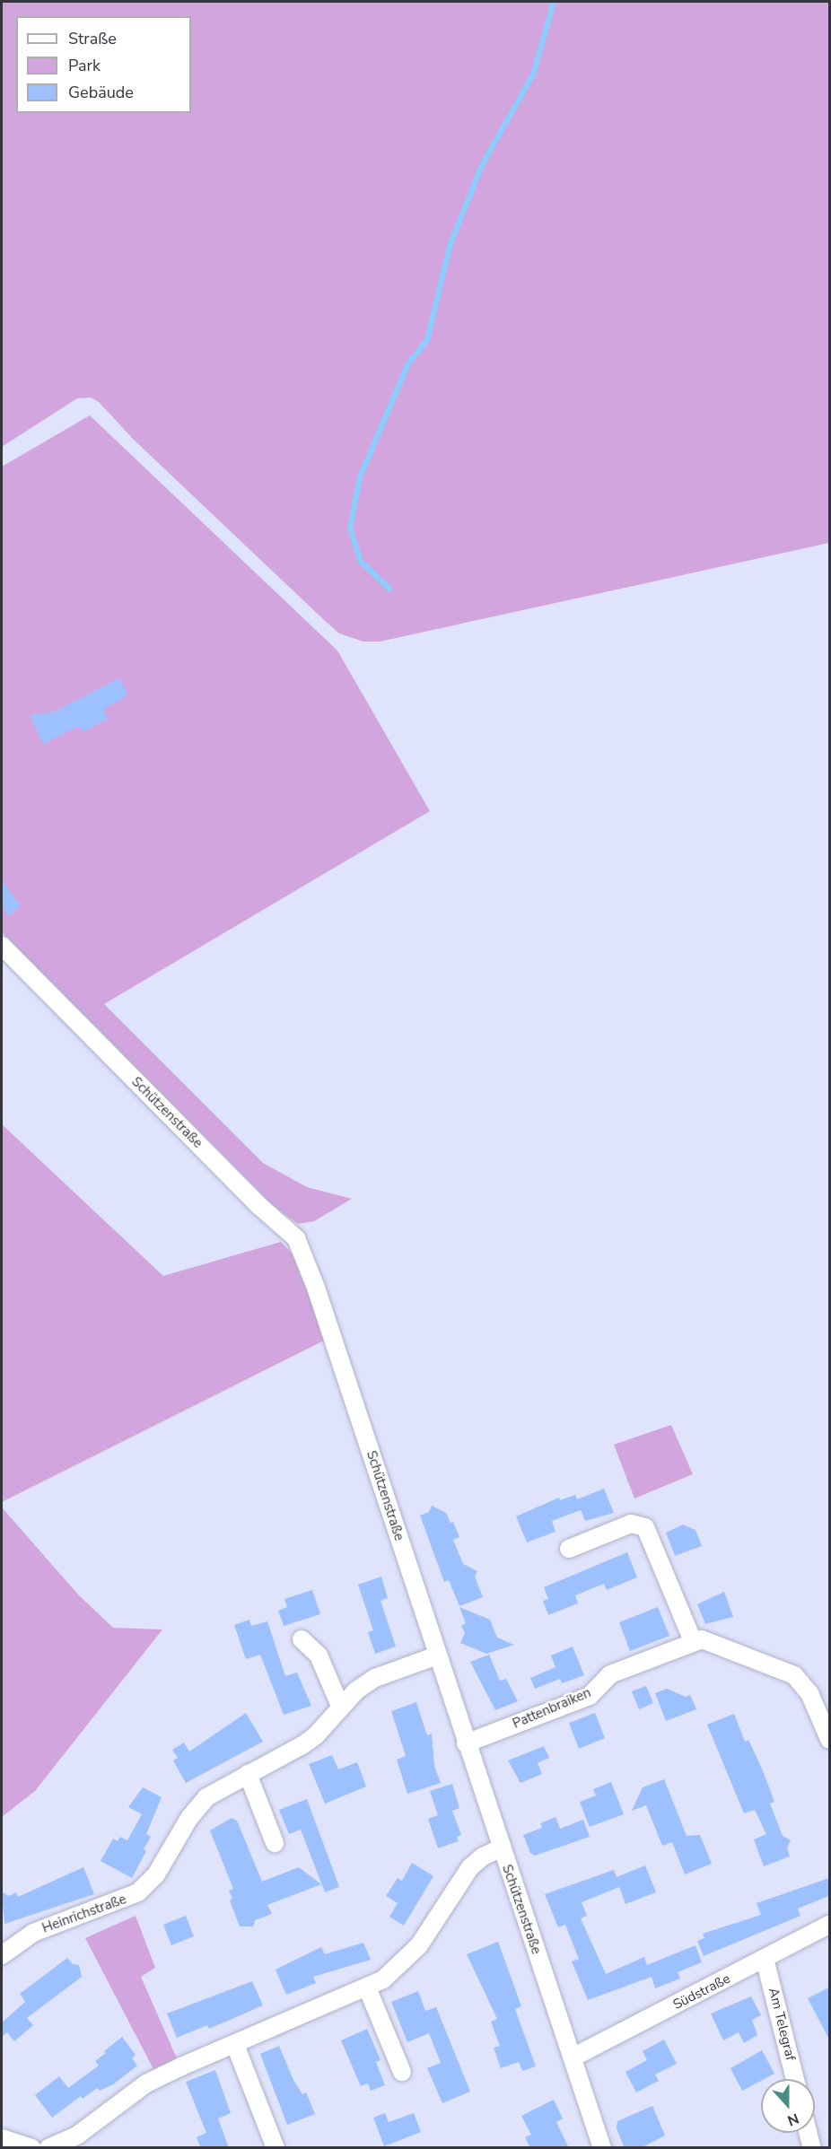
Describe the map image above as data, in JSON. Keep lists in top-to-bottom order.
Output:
{
  "streets": {
    "street": [
      "Schützenstraße",
      "Pattenbraiken",
      "Heinrichstraße",
      "Südstraße",
      "Am Telegraf"
    ]
  },
  "crossings": [
    ["Schützenstraße", "Pattenbraiken"],
    ["Schützenstraße", "Heinrichstraße"],
    ["Schützenstraße", "Südstraße"],
    ["Südstraße", "Am Telegraf"]
  ],
  "legend": ["Straße", "Park", "Gebäude"],
  "north": "bottom"
}
